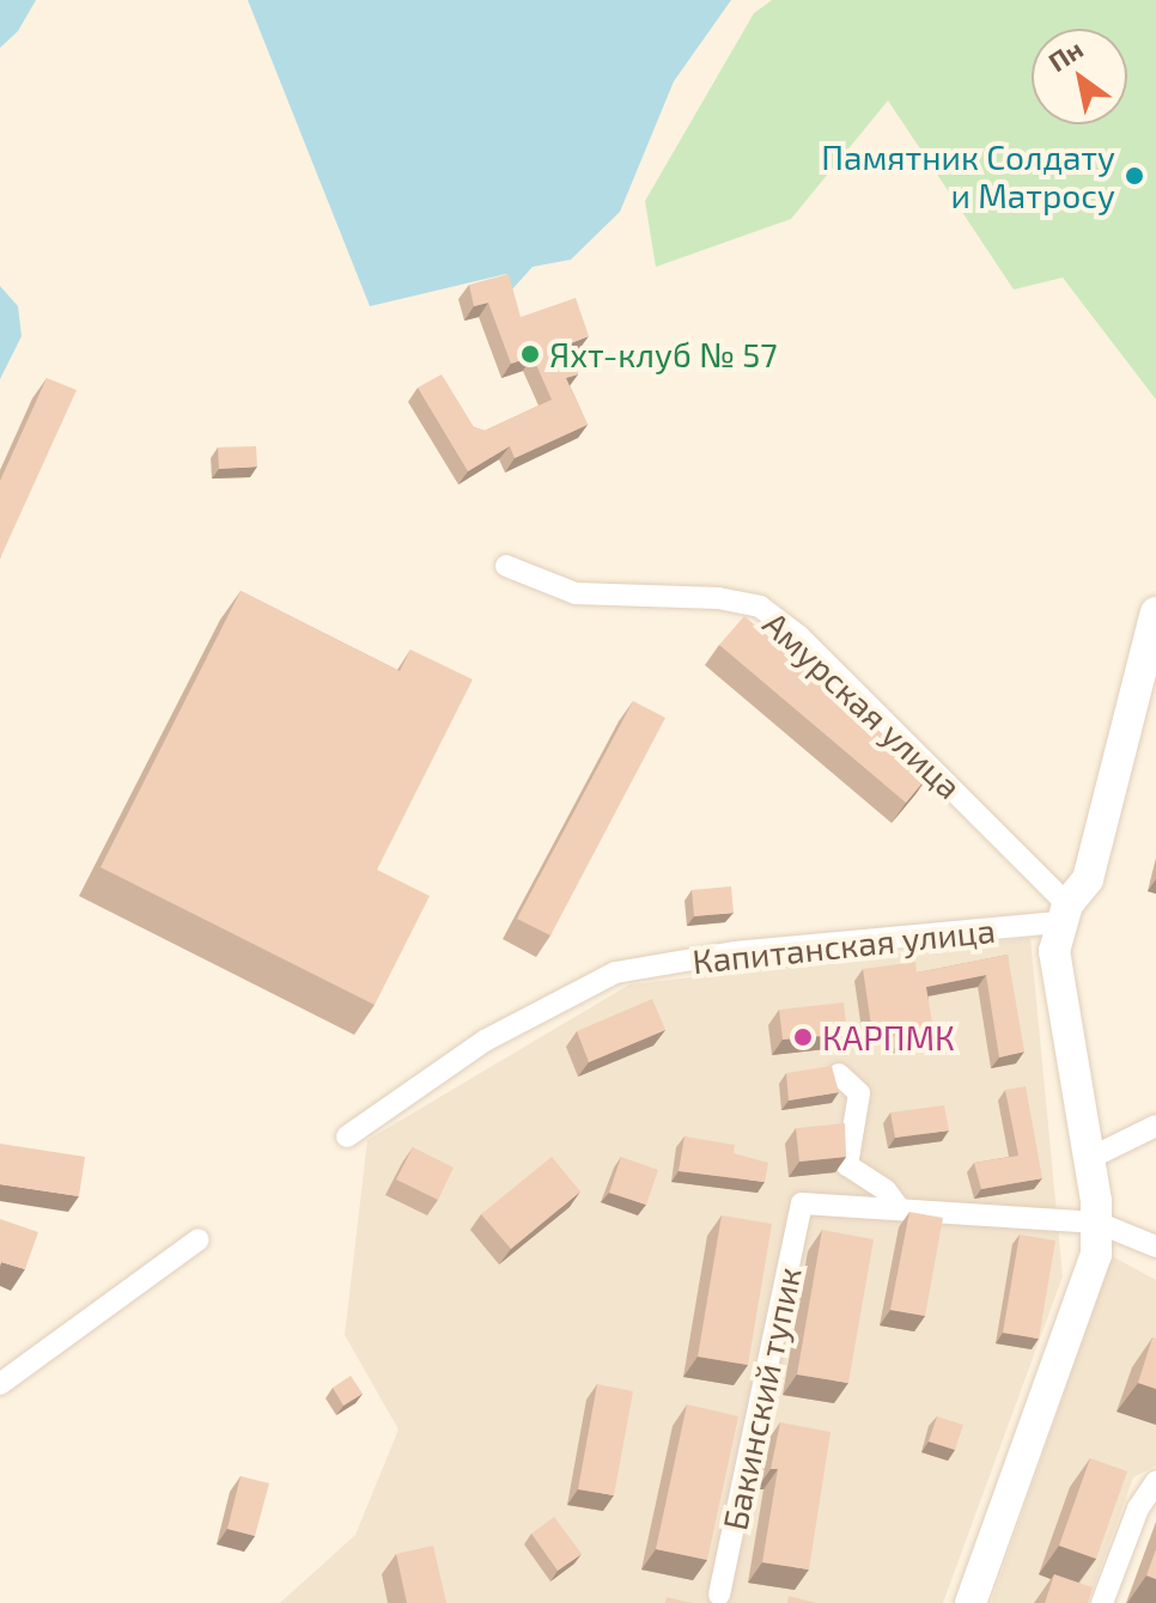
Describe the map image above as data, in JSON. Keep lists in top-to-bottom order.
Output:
{
  "streets": {
    "street": ["Амурская улица", "Капитанская улица", "Бакинский тупик"]
  },
  "crossings": [
    ["Амурская улица", "Капитанская улица"]
  ],
  "places": ["Памятник Солдату и Матросу", "Яхт-клуб № 57", "КАРПМК"],
  "north": "top left"
}
